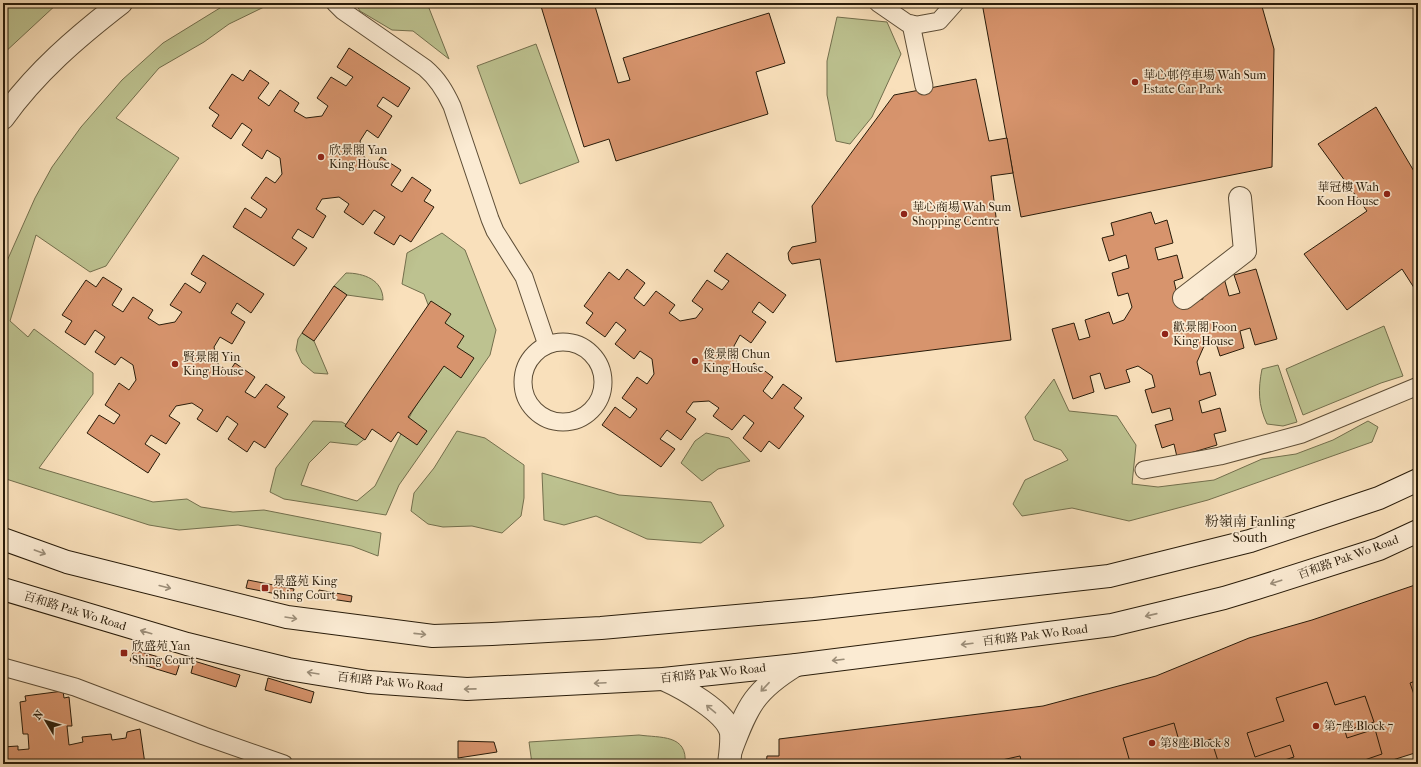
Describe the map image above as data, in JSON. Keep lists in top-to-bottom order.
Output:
{
  "streets": {
    "main road": ["百和路 Pak Wo Road"]
  },
  "districts": ["粉嶺南 Fanling South"],
  "places": {
    "other": [
      "華心邨停車場 Wah Sum Estate Car Park",
      "欣景閣 Yan King House",
      "華冠樓 Wah Koon House",
      "華心商場 Wah Sum Shopping Centre",
      "歡景閣 Foon King House",
      "俊景閣 Chun King House",
      "賢景閣 Yin King House",
      "第7座 Block 7",
      "第8座 Block 8"
    ],
    "transit": ["景盛苑 King Shing Court", "欣盛苑 Yan Shing Court"]
  },
  "north": "top left"
}
